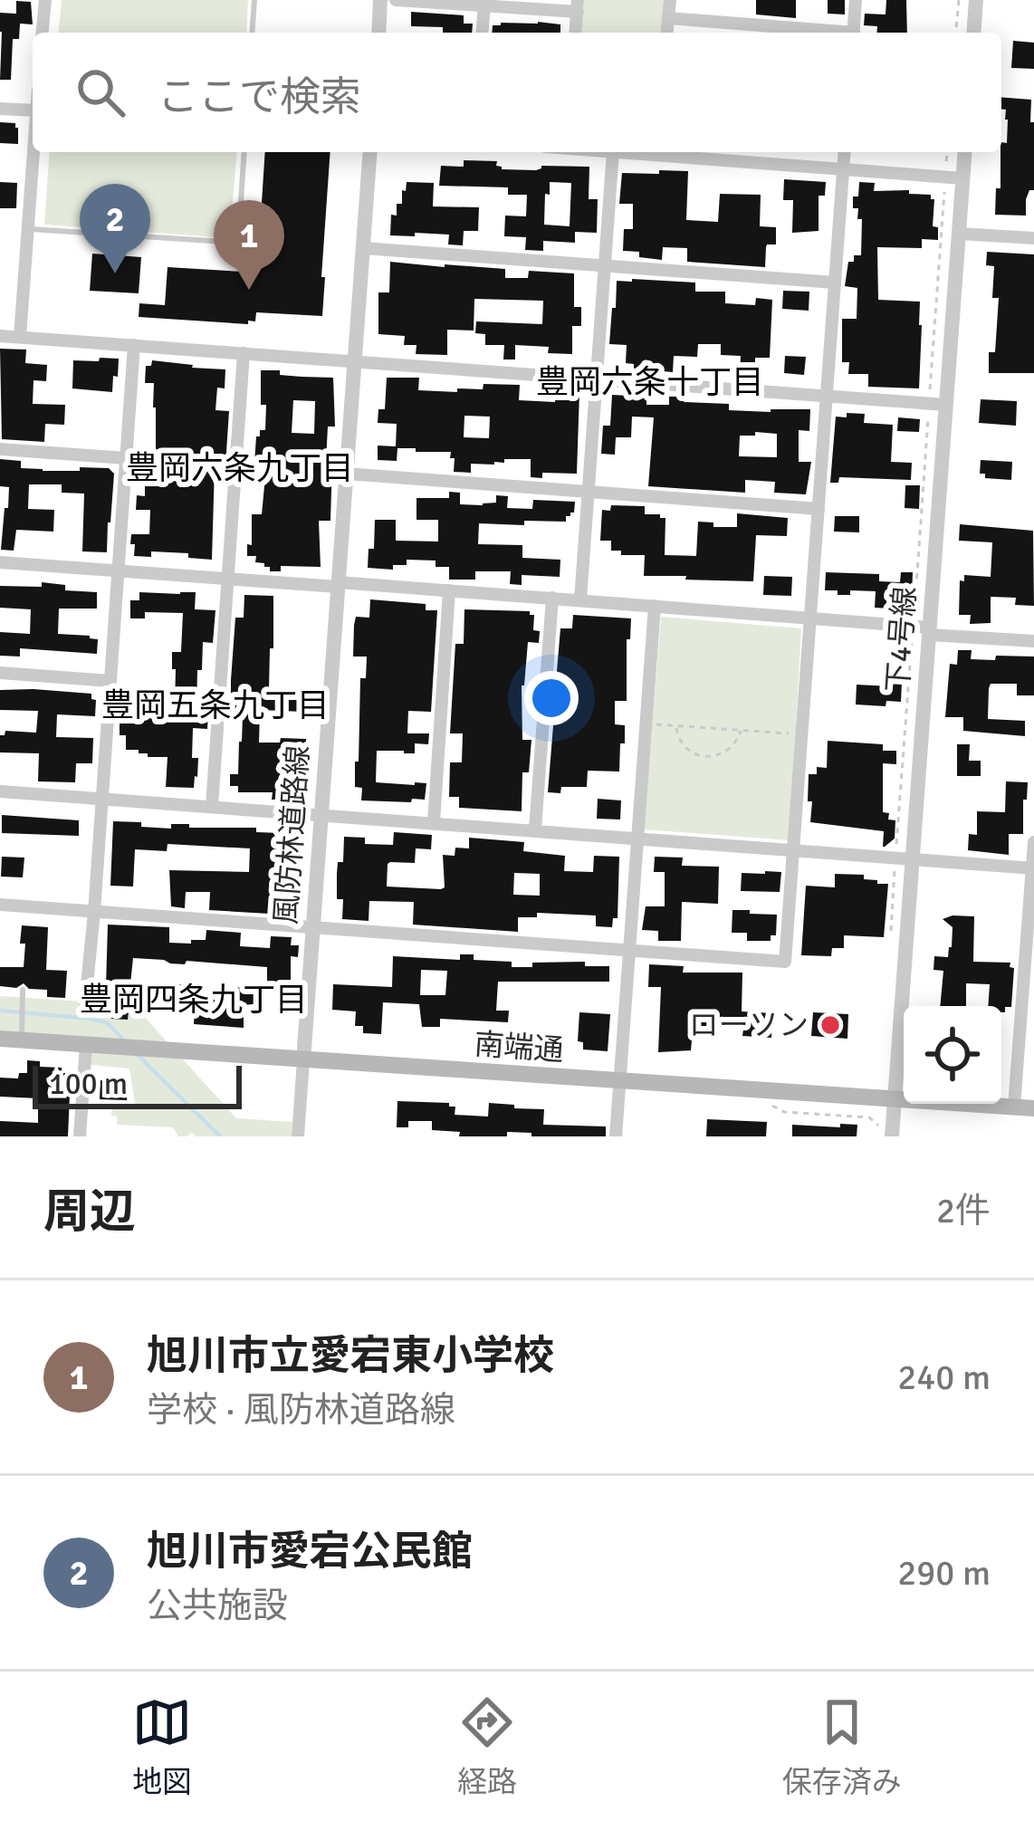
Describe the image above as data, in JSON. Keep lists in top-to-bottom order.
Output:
{
  "streets": {
    "main road": ["南端通"],
    "street": ["下4号線", "風防林道路線"]
  },
  "crossings": [
    ["下4号線", "南端通"],
    ["風防林道路線", "南端通"]
  ],
  "districts": [
    "豊岡六条十丁目",
    "豊岡六条九丁目",
    "豊岡五条九丁目",
    "豊岡四条九丁目"
  ],
  "places": ["ローソン"],
  "scale_bar": "100 m",
  "page": {
    "search": "ここで検索",
    "pins": ["2", "1"],
    "scale": "100 m",
    "heading": ["周辺", "2件"],
    "list": [
      {
        "mark": "1",
        "name": "旭川市立愛宕東小学校",
        "note": "学校 · 風防林道路線",
        "value": "240 m"
      },
      {
        "mark": "2",
        "name": "旭川市愛宕公民館",
        "note": "公共施設",
        "value": "290 m"
      }
    ],
    "nav": ["地図", "経路", "保存済み"]
  }
}
